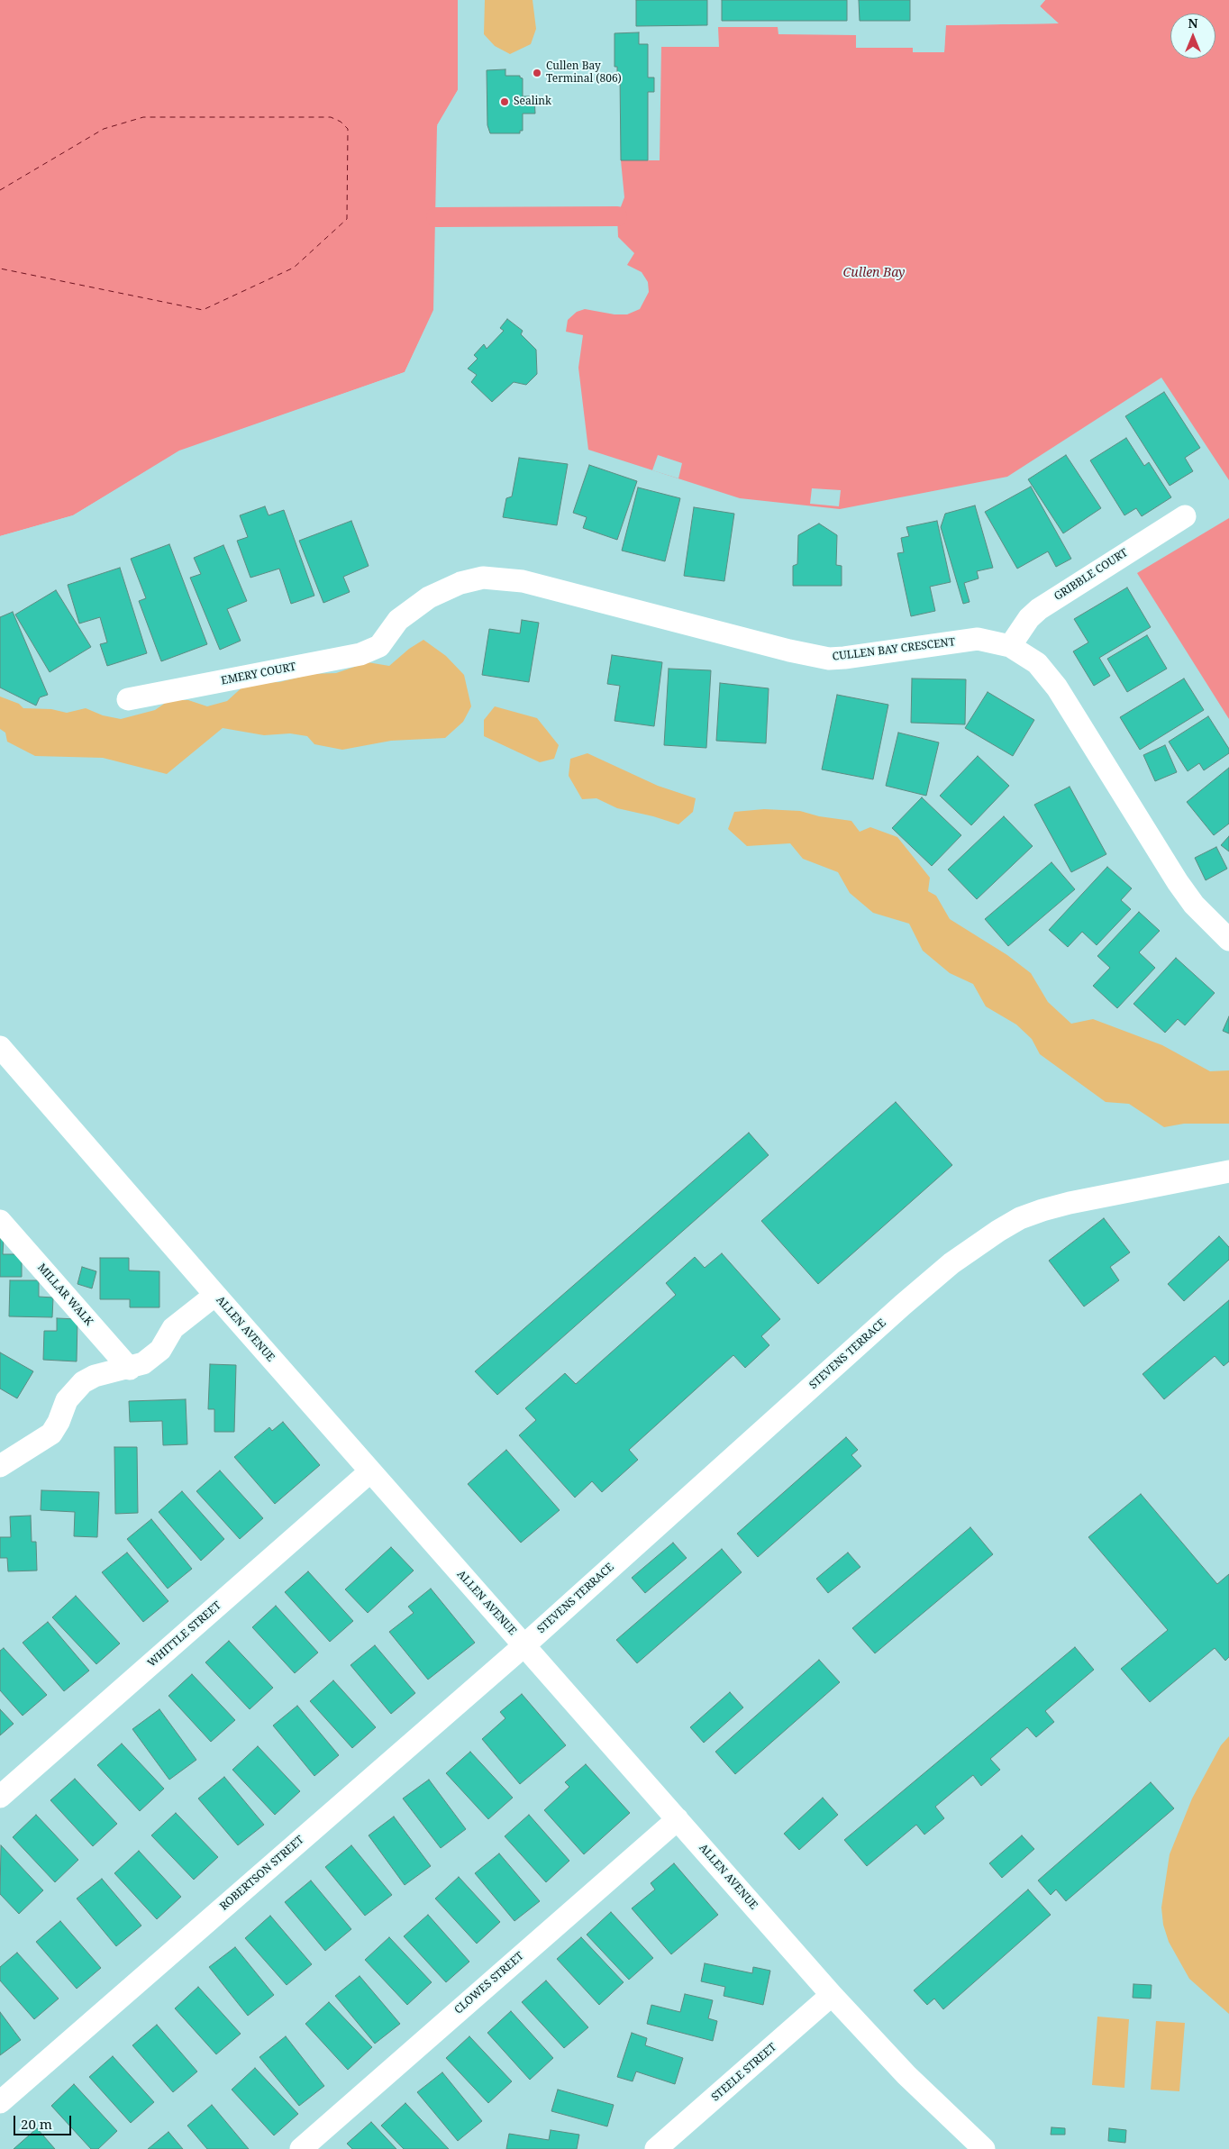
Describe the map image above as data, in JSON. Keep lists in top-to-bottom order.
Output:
{
  "streets": {
    "street": [
      "GRIBBLE COURT",
      "CULLEN BAY CRESCENT",
      "EMERY COURT",
      "MILLAR WALK",
      "ALLEN AVENUE",
      "STEVENS TERRACE",
      "WHITTLE STREET",
      "ROBERTSON STREET",
      "CLOWES STREET",
      "STEELE STREET"
    ]
  },
  "crossings": [
    ["GRIBBLE COURT", "CULLEN BAY CRESCENT"],
    ["CULLEN BAY CRESCENT", "EMERY COURT"],
    ["ALLEN AVENUE", "STEVENS TERRACE"],
    ["ALLEN AVENUE", "WHITTLE STREET"],
    ["ALLEN AVENUE", "ROBERTSON STREET"],
    ["ALLEN AVENUE", "CLOWES STREET"],
    ["ALLEN AVENUE", "STEELE STREET"],
    ["STEVENS TERRACE", "ROBERTSON STREET"]
  ],
  "water": ["Cullen Bay"],
  "places": ["Cullen Bay Terminal (806)", "Sealink"],
  "scale_bar": "20 m",
  "north": "top"
}
